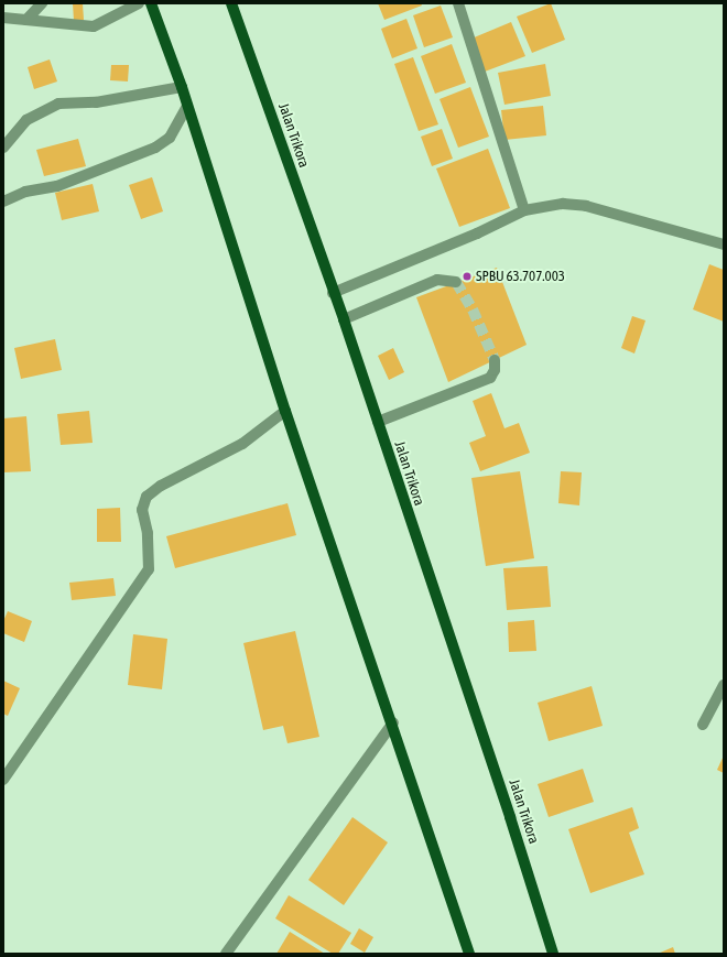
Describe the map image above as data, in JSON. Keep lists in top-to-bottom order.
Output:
{
  "streets": {
    "main road": ["Jalan Trikora"]
  },
  "places": ["SPBU 63.707.003"]
}
